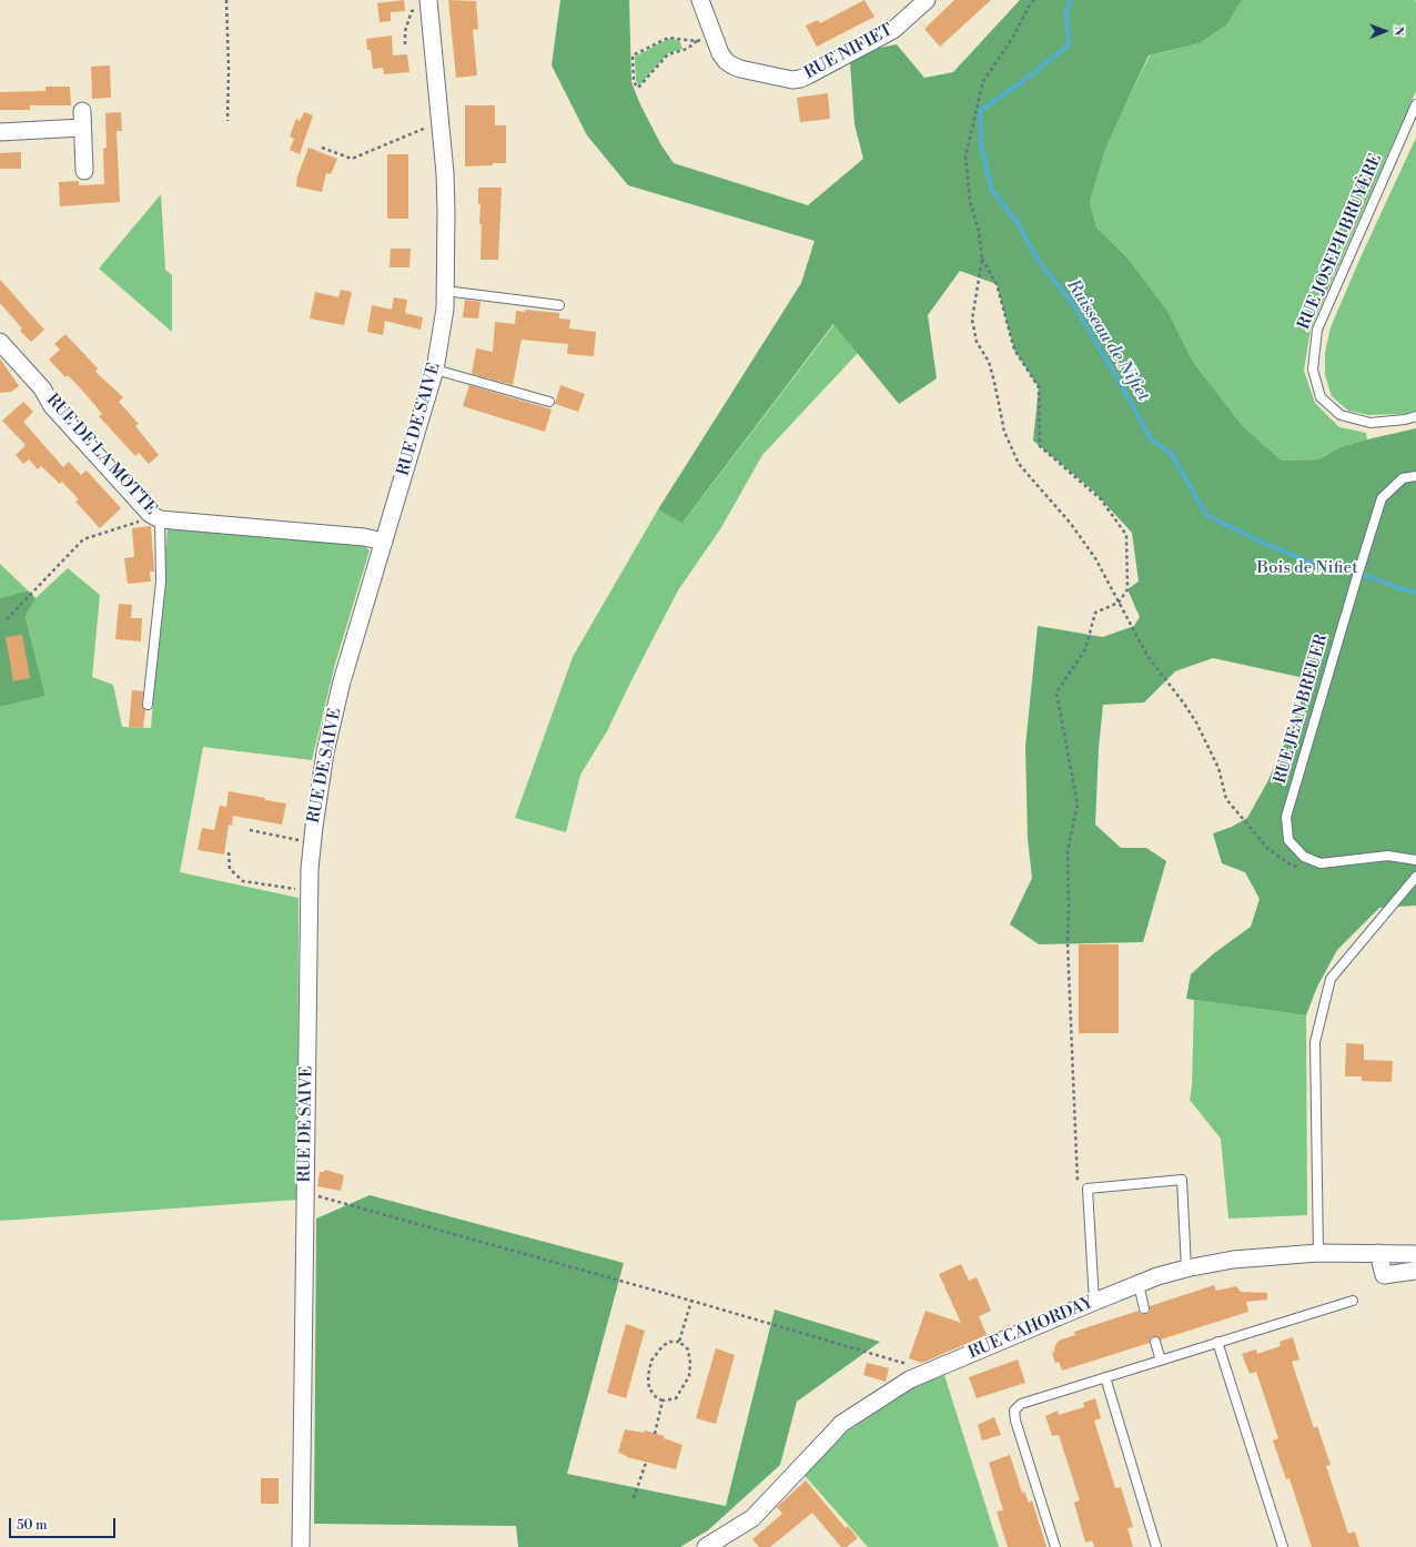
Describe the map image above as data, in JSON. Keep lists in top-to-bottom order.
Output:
{
  "streets": {
    "street": [
      "RUE NIFIET",
      "RUE DE SAIVE",
      "RUE DE LA MOTTE",
      "RUE CAHORDAY"
    ],
    "lane": ["RUE JOSEPH BRUYÈRE", "RUE JEAN BREUER"]
  },
  "crossings": [
    ["RUE DE SAIVE", "RUE DE LA MOTTE"]
  ],
  "water": ["Ruisseau de Nifiet"],
  "parks": ["Bois de Nifiet"],
  "scale_bar": "50 m",
  "north": "right"
}
